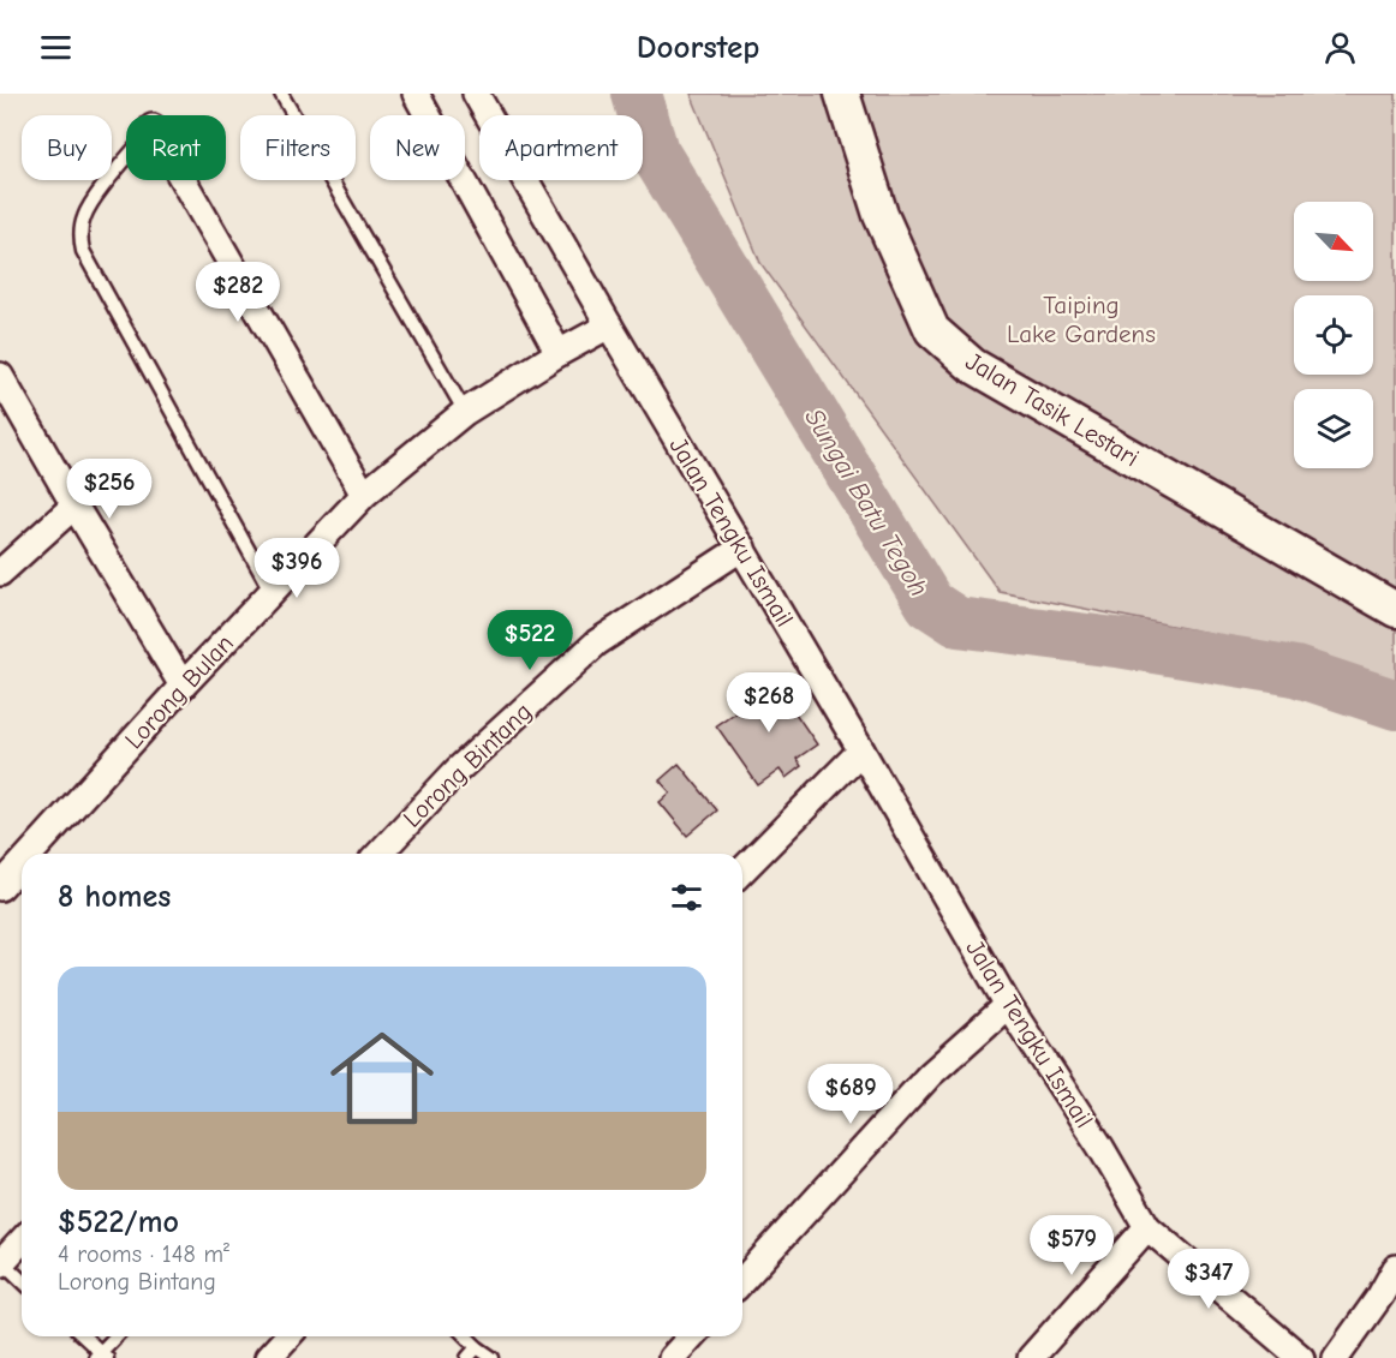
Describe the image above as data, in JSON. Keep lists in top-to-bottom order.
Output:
{
  "streets": {
    "street": [
      "Jalan Tasik Lestari",
      "Jalan Tengku Ismail",
      "Lorong Bulan",
      "Lorong Bintang"
    ]
  },
  "crossings": [
    ["Jalan Tengku Ismail", "Lorong Bulan"],
    ["Jalan Tengku Ismail", "Lorong Bintang"]
  ],
  "water": ["Sungai Batu Tegoh"],
  "parks": ["Taiping Lake Gardens"],
  "north": "bottom right",
  "page": {
    "header": "Doorstep",
    "chip": [
      "Buy",
      "Rent",
      "Filters",
      "New",
      "Apartment"
    ],
    "price": [
      "$282",
      "$256",
      "$396",
      "$522",
      "$268",
      "$689",
      "$579",
      "$347"
    ],
    "heading": "8 homes",
    "list": [
      {
        "name": "$522/mo",
        "note": "4 rooms · 148 m² · Lorong Bintang"
      }
    ]
  }
}
